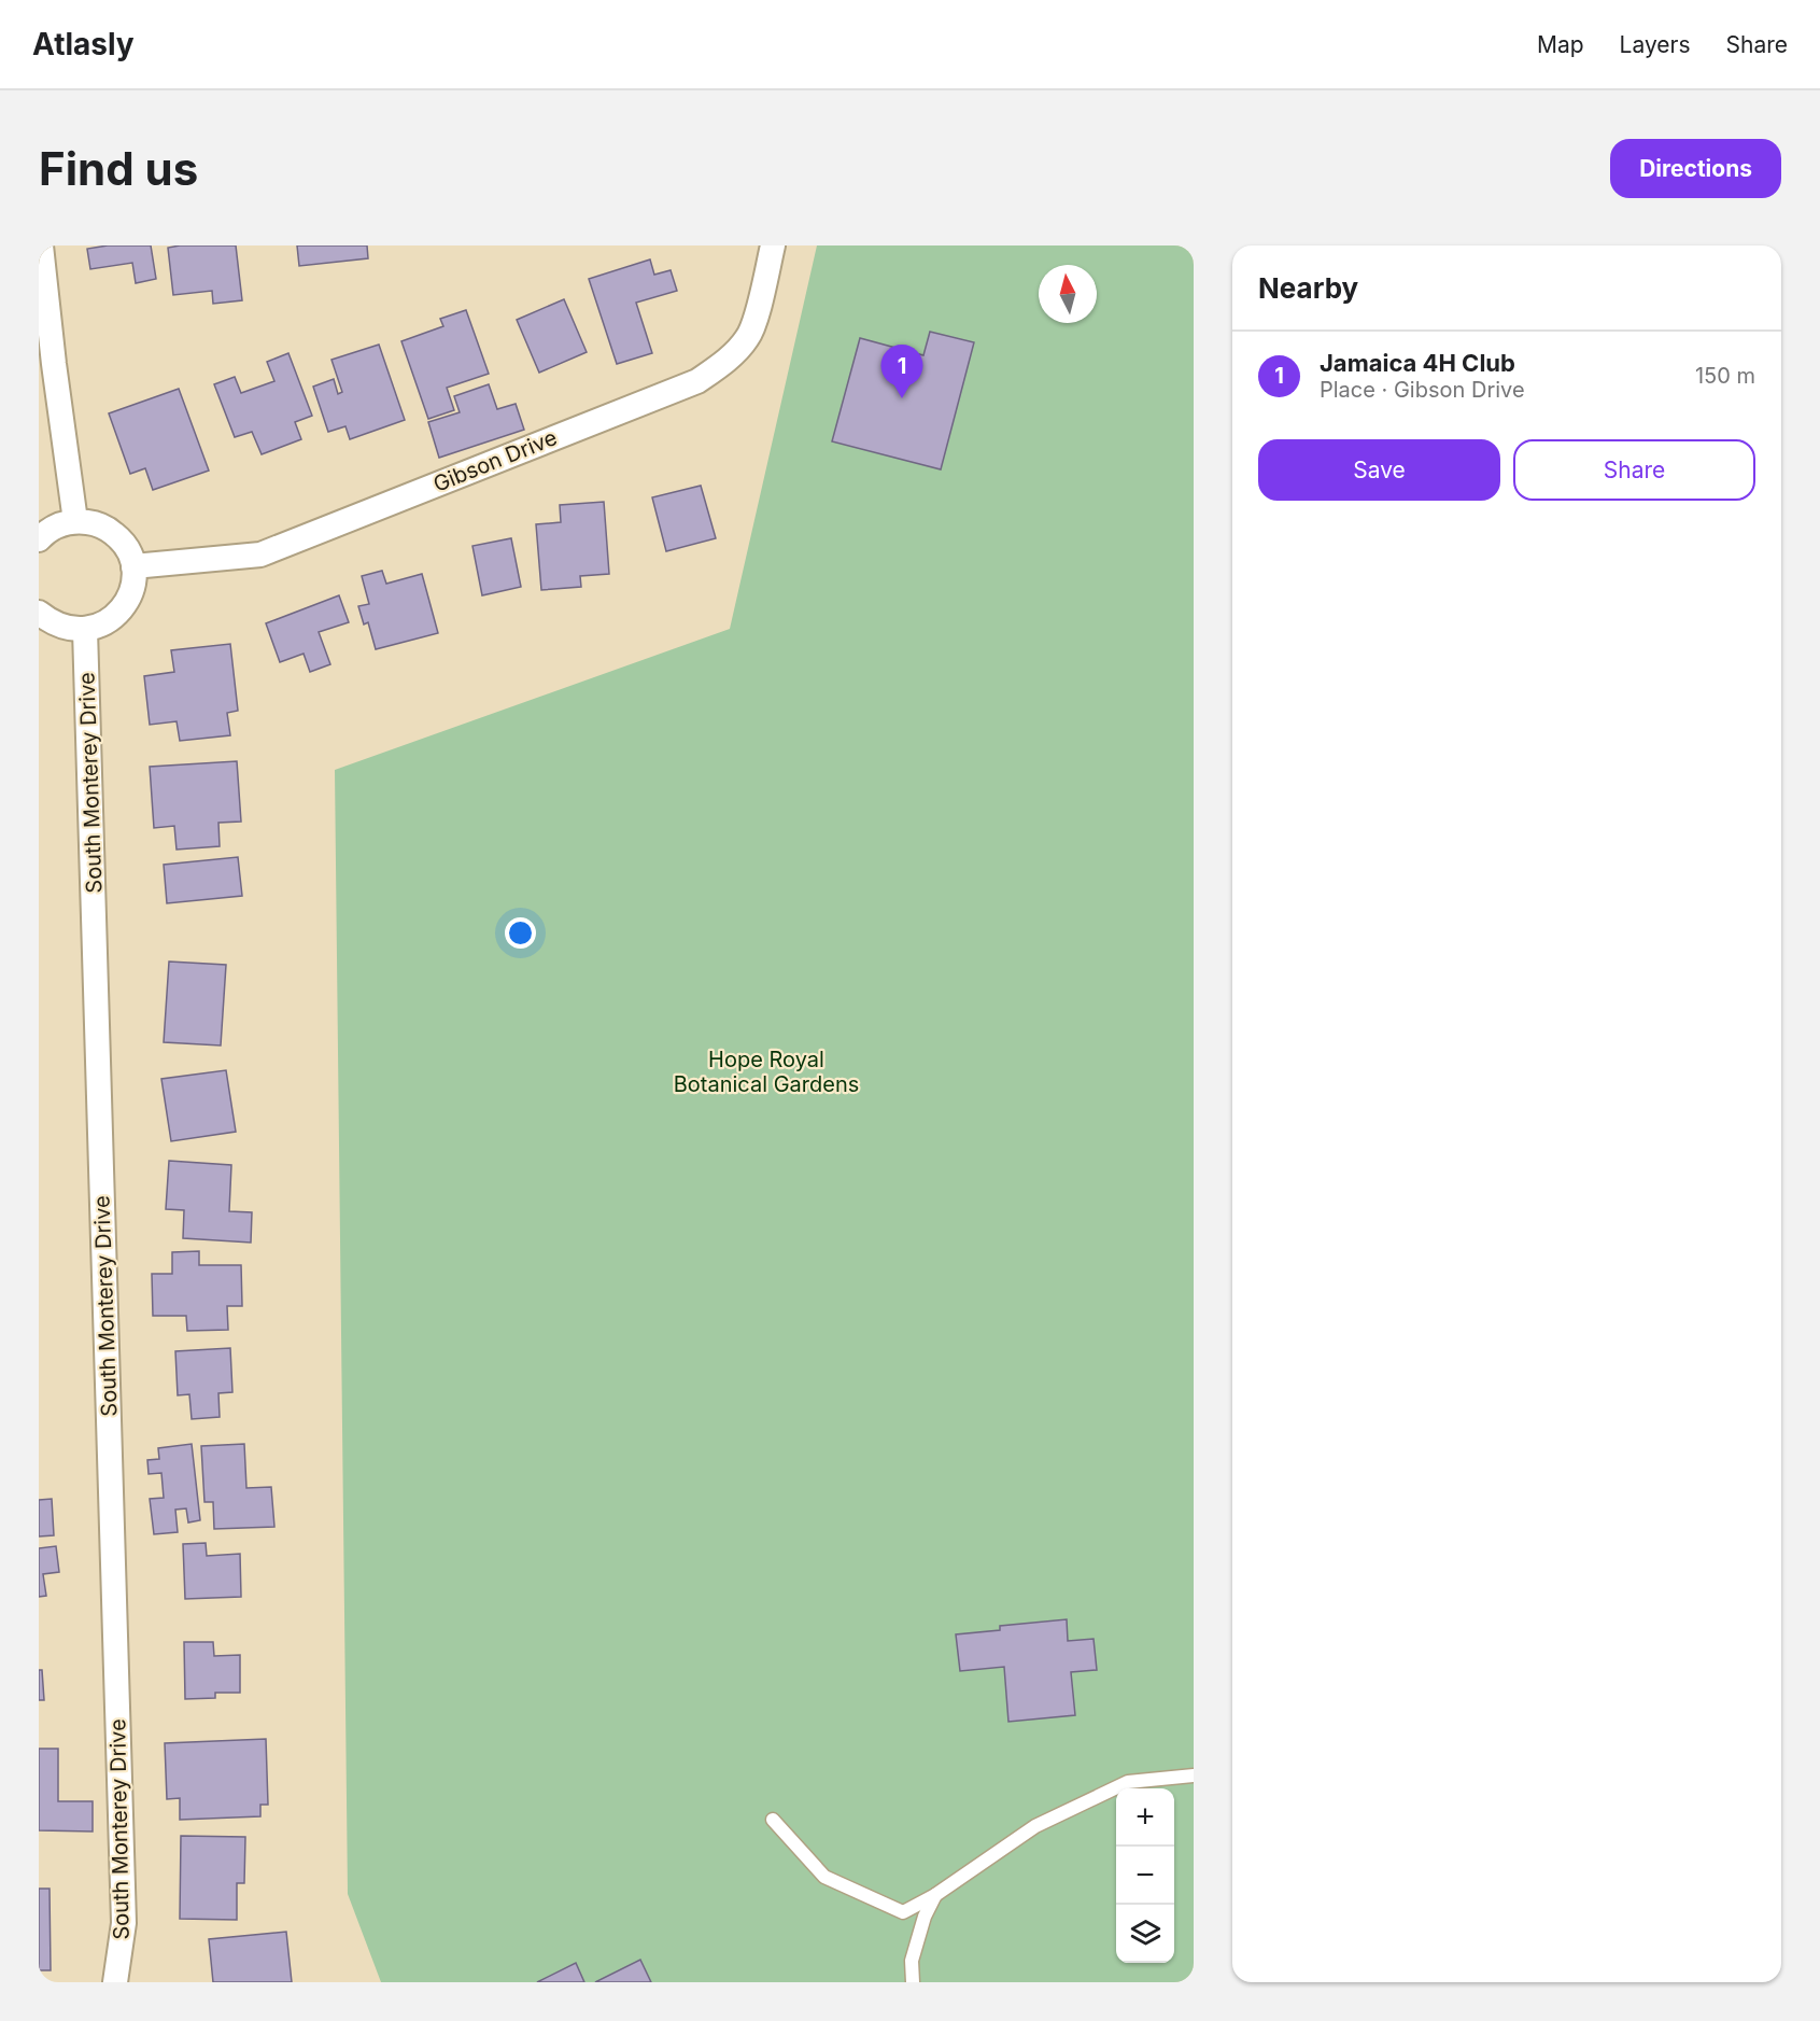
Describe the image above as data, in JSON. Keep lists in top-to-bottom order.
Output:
{
  "streets": {
    "street": ["Gibson Drive", "South Monterey Drive"]
  },
  "parks": ["Hope Royal Botanical Gardens"],
  "north": "top",
  "page": {
    "header": "Atlasly",
    "nav": ["Map", "Layers", "Share"],
    "buttons": [
      "Directions",
      ["Save", "Share"]
    ],
    "title": "Find us",
    "heading": "Nearby",
    "list": [
      {
        "mark": "1",
        "name": "Jamaica 4H Club",
        "note": "Place · Gibson Drive",
        "value": "150 m"
      }
    ],
    "pins": "1",
    "map_buttons": ["+", "−"]
  }
}
